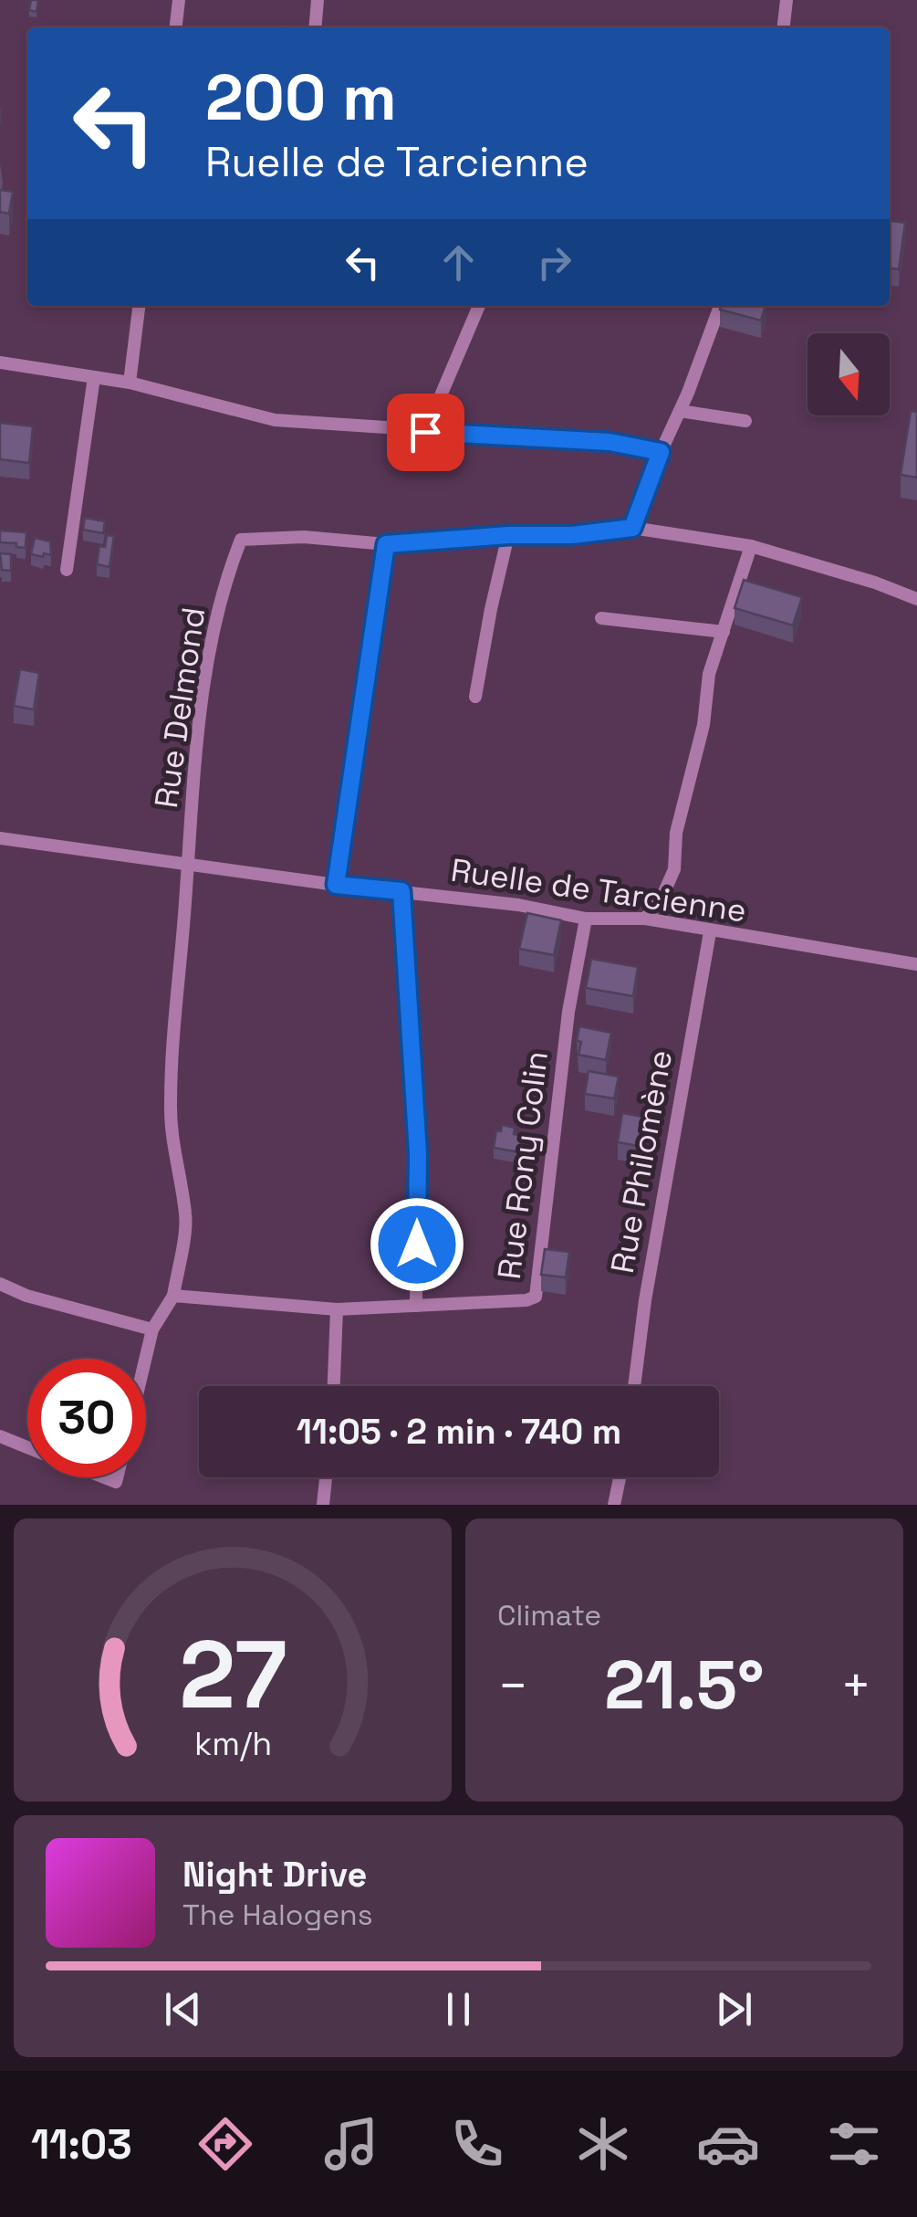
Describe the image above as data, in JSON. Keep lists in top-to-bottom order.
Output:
{
  "streets": {
    "street": [
      "Rue Delmond",
      "Ruelle de Tarcienne",
      "Rue Philomène",
      "Rue Rony Colin"
    ]
  },
  "crossings": [
    ["Rue Delmond", "Ruelle de Tarcienne"],
    ["Rue Delmond", "Rue Rony Colin"],
    ["Ruelle de Tarcienne", "Rue Philomène"],
    ["Ruelle de Tarcienne", "Rue Rony Colin"]
  ],
  "north": "bottom",
  "page": {
    "turn": ["200 m", "Ruelle de Tarcienne"],
    "limit": "30",
    "trip": "11:05 · 2 min · 740 m",
    "tile": "Climate",
    "heat": ["−", "21.5°", "+"],
    "song": ["Night Drive", "The Halogens"],
    "tabs": "11:03",
    "gauge": ["27", "km/h"]
  }
}
